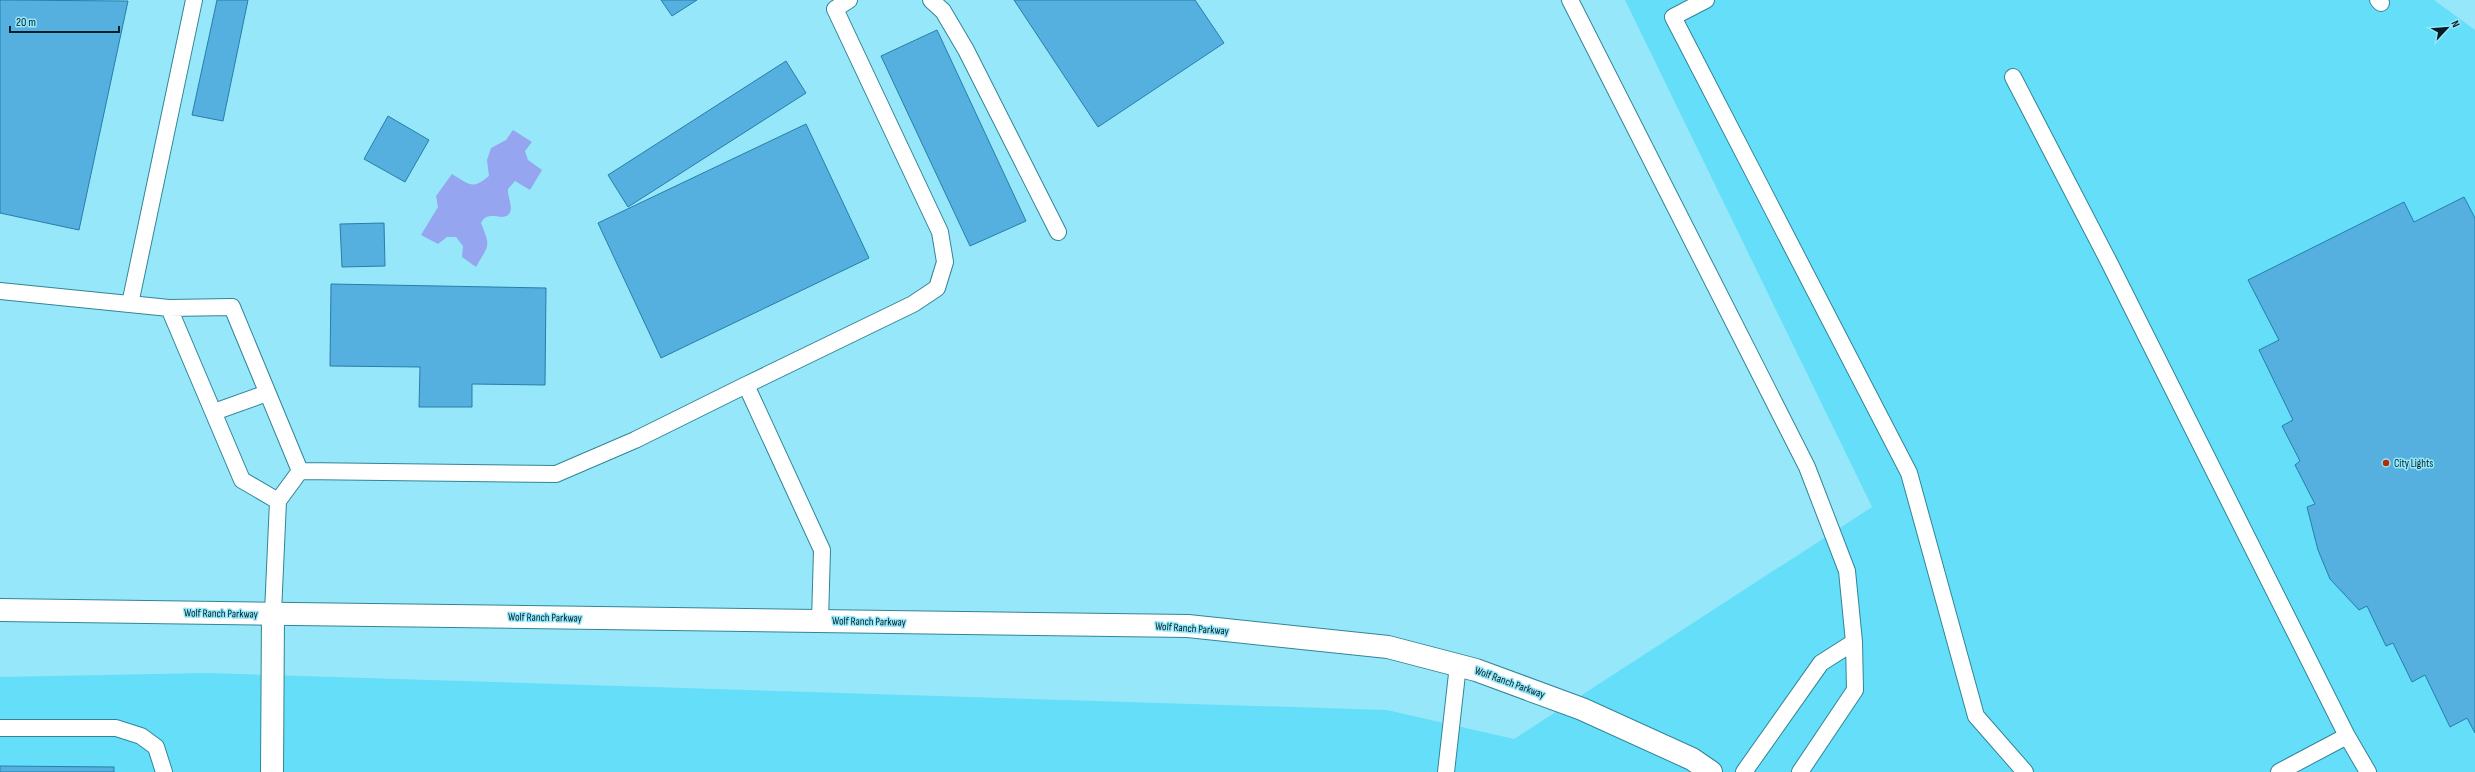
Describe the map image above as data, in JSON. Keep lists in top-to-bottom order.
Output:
{
  "streets": {
    "street": ["Wolf Ranch Parkway"]
  },
  "places": ["City Lights"],
  "scale_bar": "20 m",
  "north": "top right"
}
